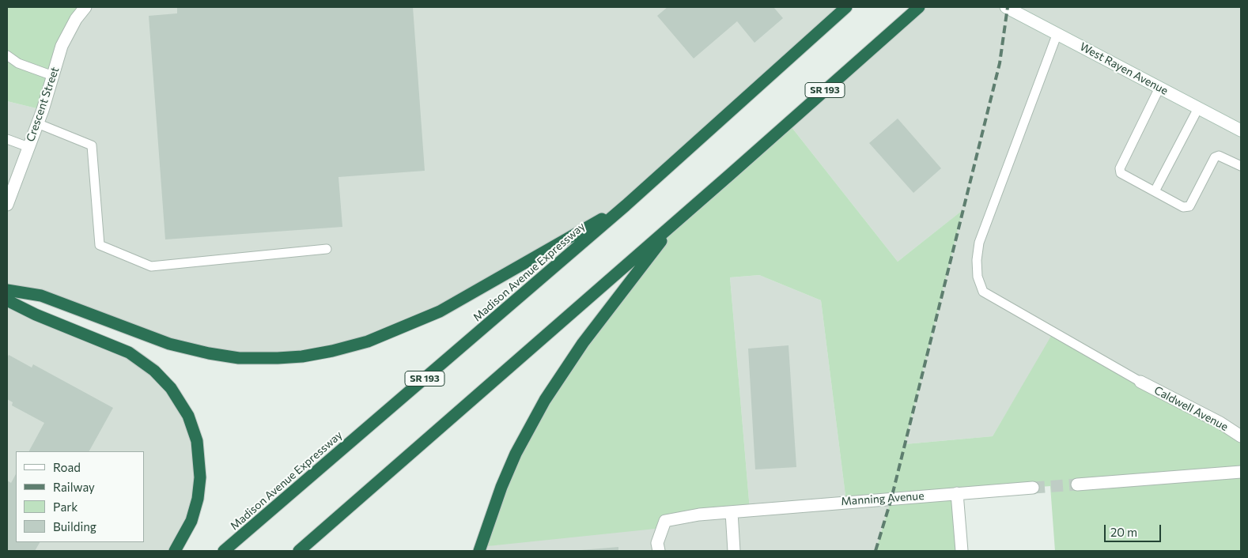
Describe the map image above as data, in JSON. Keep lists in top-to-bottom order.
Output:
{
  "streets": {
    "highway": ["SR 193", "Madison Avenue Expressway"],
    "street": [
      "West Rayen Avenue",
      "Crescent Street",
      "Caldwell Avenue",
      "Manning Avenue"
    ]
  },
  "legend": [
    "Road",
    "Railway",
    "Park",
    "Building"
  ],
  "scale_bar": "20 m"
}
